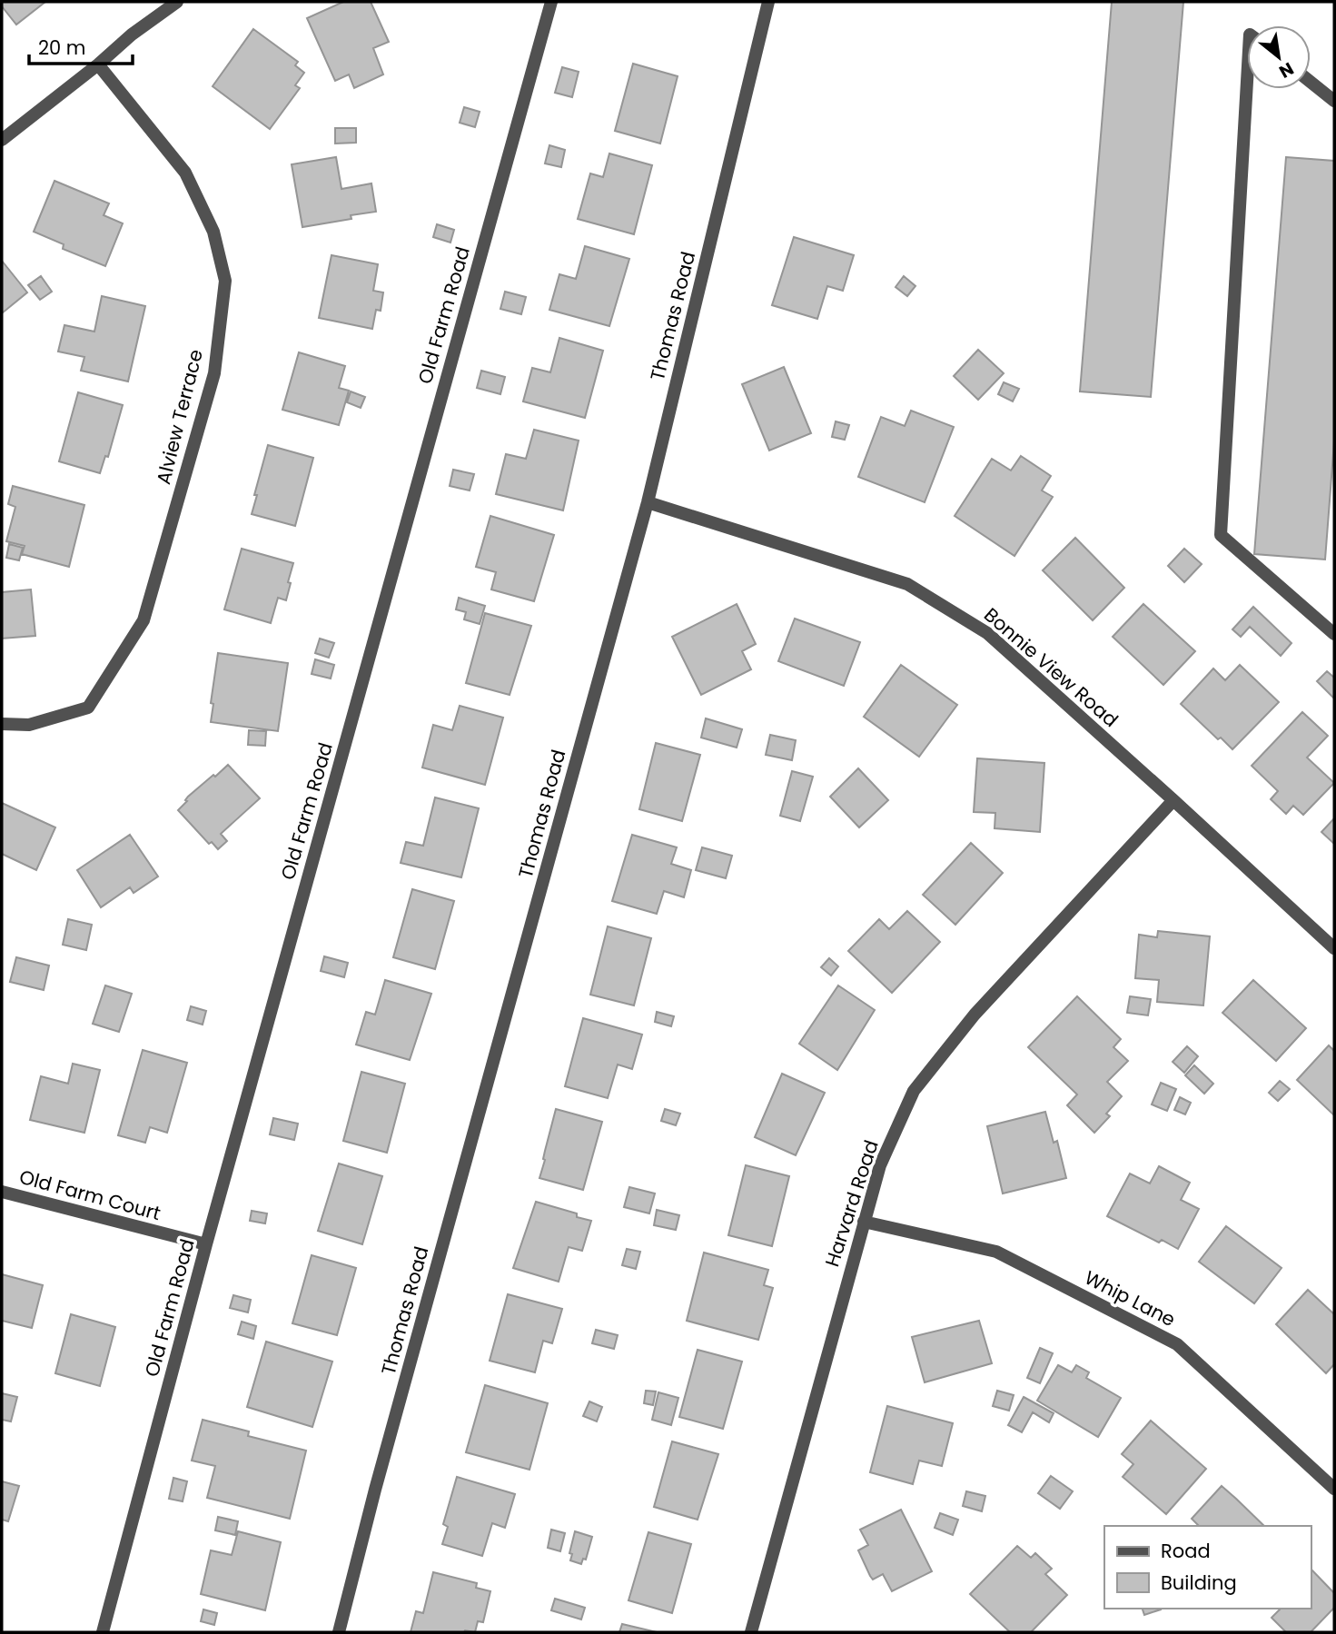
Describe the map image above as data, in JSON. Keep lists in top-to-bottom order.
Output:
{
  "streets": {
    "street": [
      "Old Farm Road",
      "Thomas Road",
      "Alview Terrace",
      "Bonnie View Road",
      "Old Farm Court",
      "Harvard Road",
      "Whip Lane"
    ]
  },
  "crossings": [
    ["Old Farm Road", "Old Farm Court"],
    ["Thomas Road", "Bonnie View Road"],
    ["Bonnie View Road", "Harvard Road"],
    ["Harvard Road", "Whip Lane"]
  ],
  "legend": ["Road", "Building"],
  "scale_bar": "20 m",
  "north": "bottom right"
}
